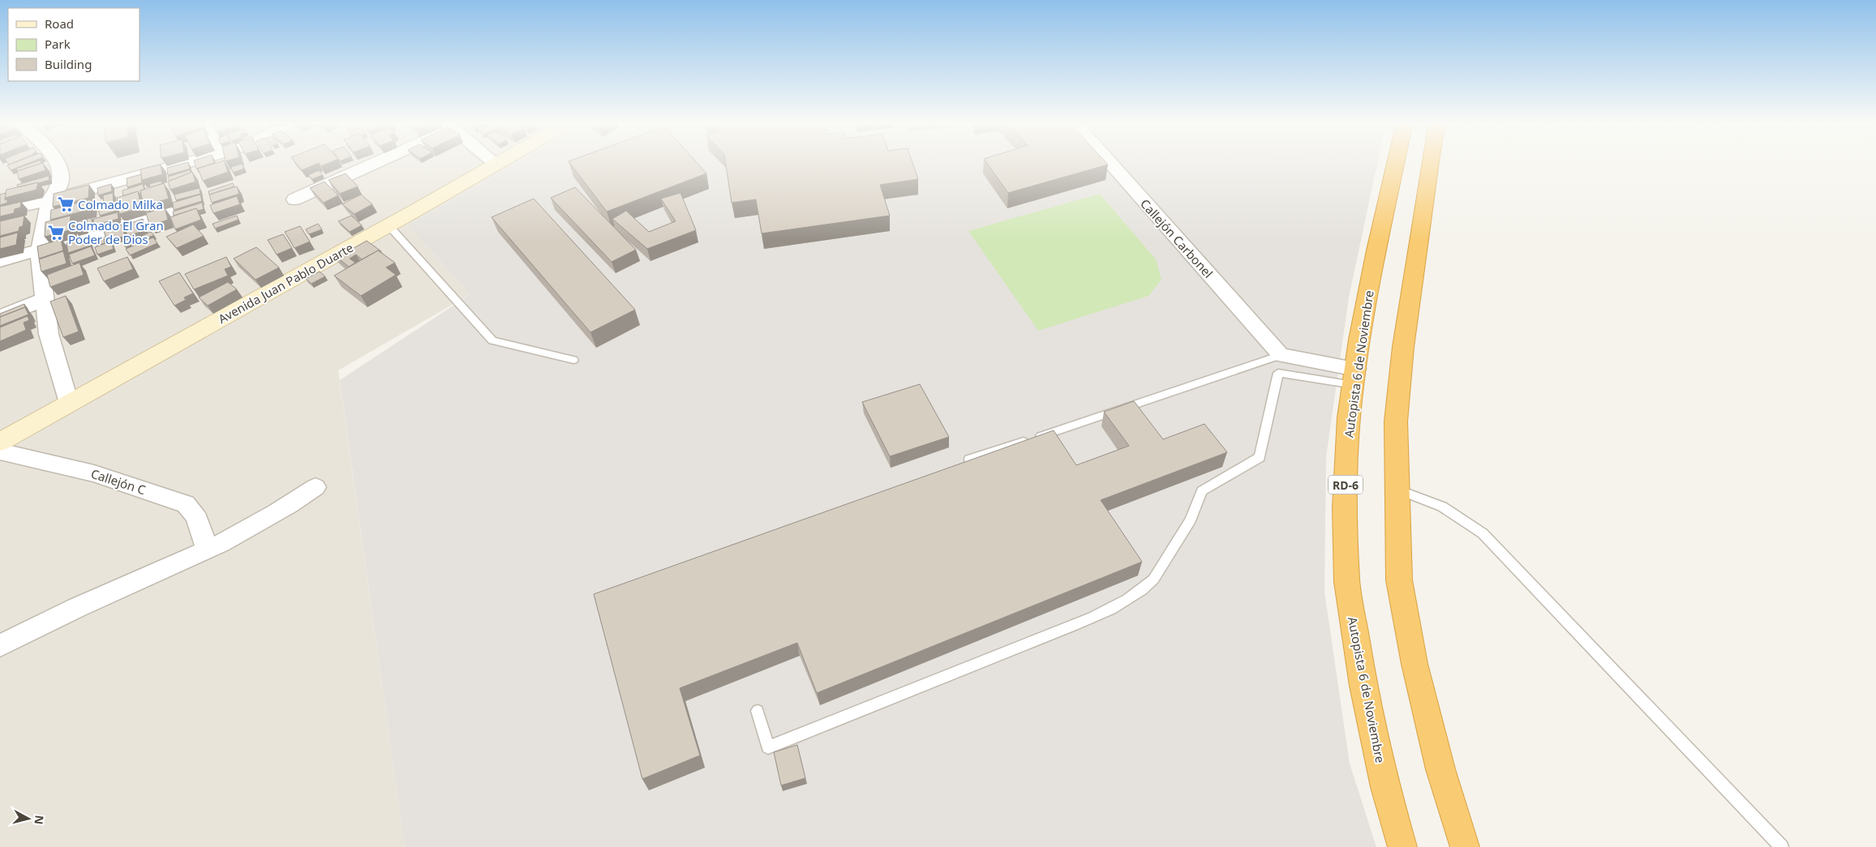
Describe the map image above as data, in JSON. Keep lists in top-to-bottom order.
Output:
{
  "streets": {
    "highway": ["Autopista 6 de Noviembre", "RD-6"],
    "main road": ["Avenida Juan Pablo Duarte"],
    "street": ["Callejón Carbonel", "Callejón C"]
  },
  "places": {
    "supermarket": ["Colmado Milka", "Colmado El Gran Poder de Dios"]
  },
  "legend": ["Road", "Park", "Building"],
  "north": "right"
}
